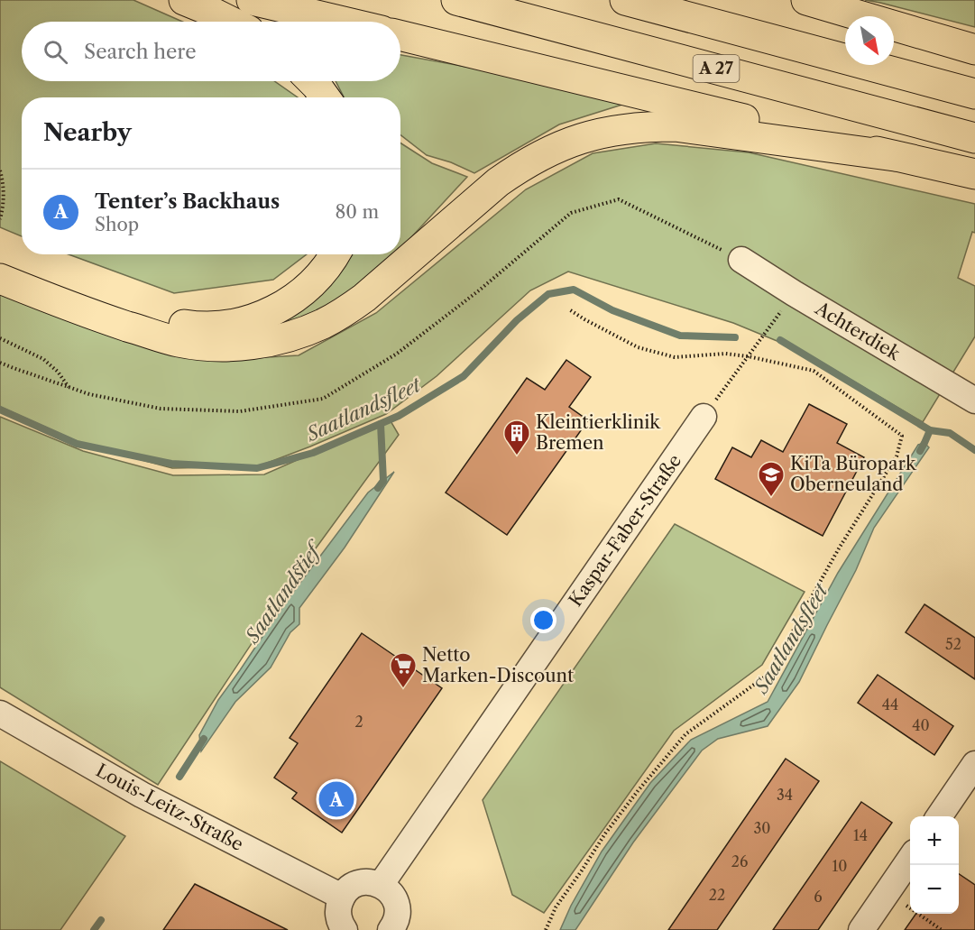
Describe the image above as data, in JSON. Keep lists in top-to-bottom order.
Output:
{
  "streets": {
    "highway": ["A 27"],
    "street": ["Achterdiek", "Kaspar-Faber-Straße", "Louis-Leitz-Straße"]
  },
  "water": ["Saatlandsfleet", "Saatlandstief"],
  "places": {
    "building": ["Kleintierklinik Bremen"],
    "school or university": ["KiTa Büropark Oberneuland"],
    "supermarket": ["Netto Marken-Discount"]
  },
  "house_numbers": [
    "52",
    "44",
    "2",
    "40",
    "34",
    "30",
    "14",
    "26",
    "10",
    "22",
    "6"
  ],
  "north": "bottom right",
  "page": {
    "search": "Search here",
    "heading": "Nearby",
    "list": [
      {
        "mark": "A",
        "name": "Tenter’s Backhaus",
        "note": "Shop",
        "value": "80 m"
      }
    ],
    "pins": "A",
    "map_buttons": ["+", "−"]
  }
}
